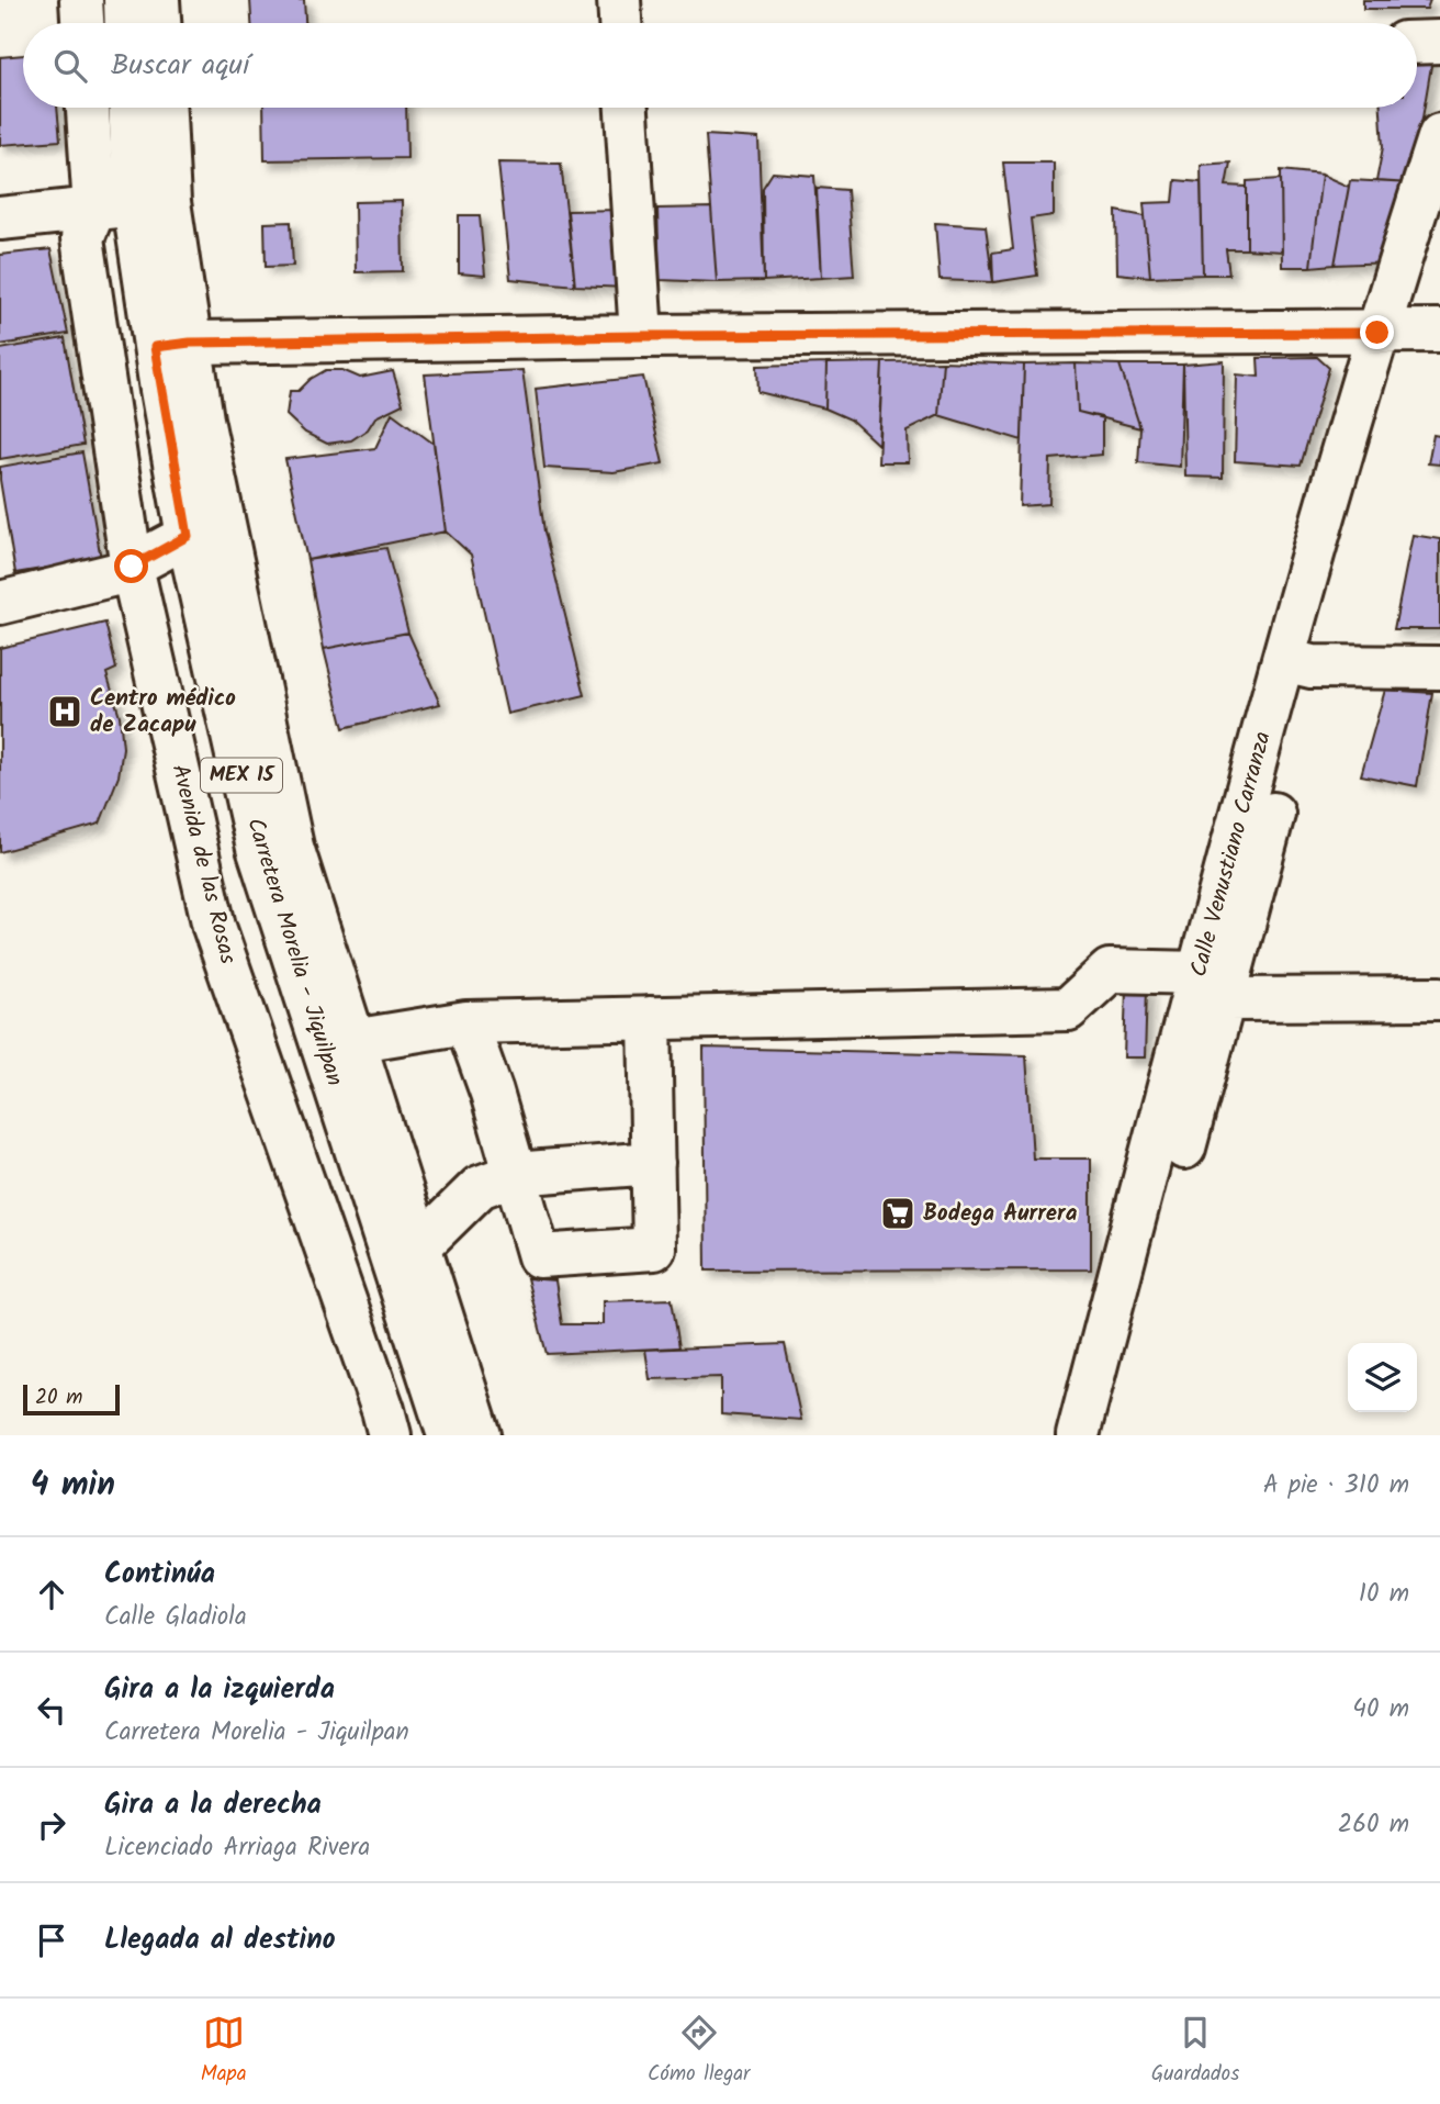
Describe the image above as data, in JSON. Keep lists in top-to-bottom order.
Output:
{
  "streets": {
    "street": [
      "MEX 15",
      "Calle Venustiano Carranza",
      "Avenida de las Rosas",
      "Carretera Morelia - Jiquilpan"
    ]
  },
  "crossings": [
    ["Avenida de las Rosas", "Carretera Morelia - Jiquilpan"]
  ],
  "places": {
    "hospital": ["Centro médico de Zacapu"],
    "supermarket": ["Bodega Aurrera"]
  },
  "scale_bar": "20 m",
  "page": {
    "search": "Buscar aquí",
    "scale": "20 m",
    "heading": ["4 min", "A pie · 310 m"],
    "list": [
      ["Continúa", "Calle Gladiola", "10 m"],
      ["Gira a la izquierda", "Carretera Morelia - Jiquilpan", "40 m"],
      ["Gira a la derecha", "Licenciado Arriaga Rivera", "260 m"],
      "Llegada al destino"
    ],
    "nav": ["Mapa", "Cómo llegar", "Guardados"]
  }
}
